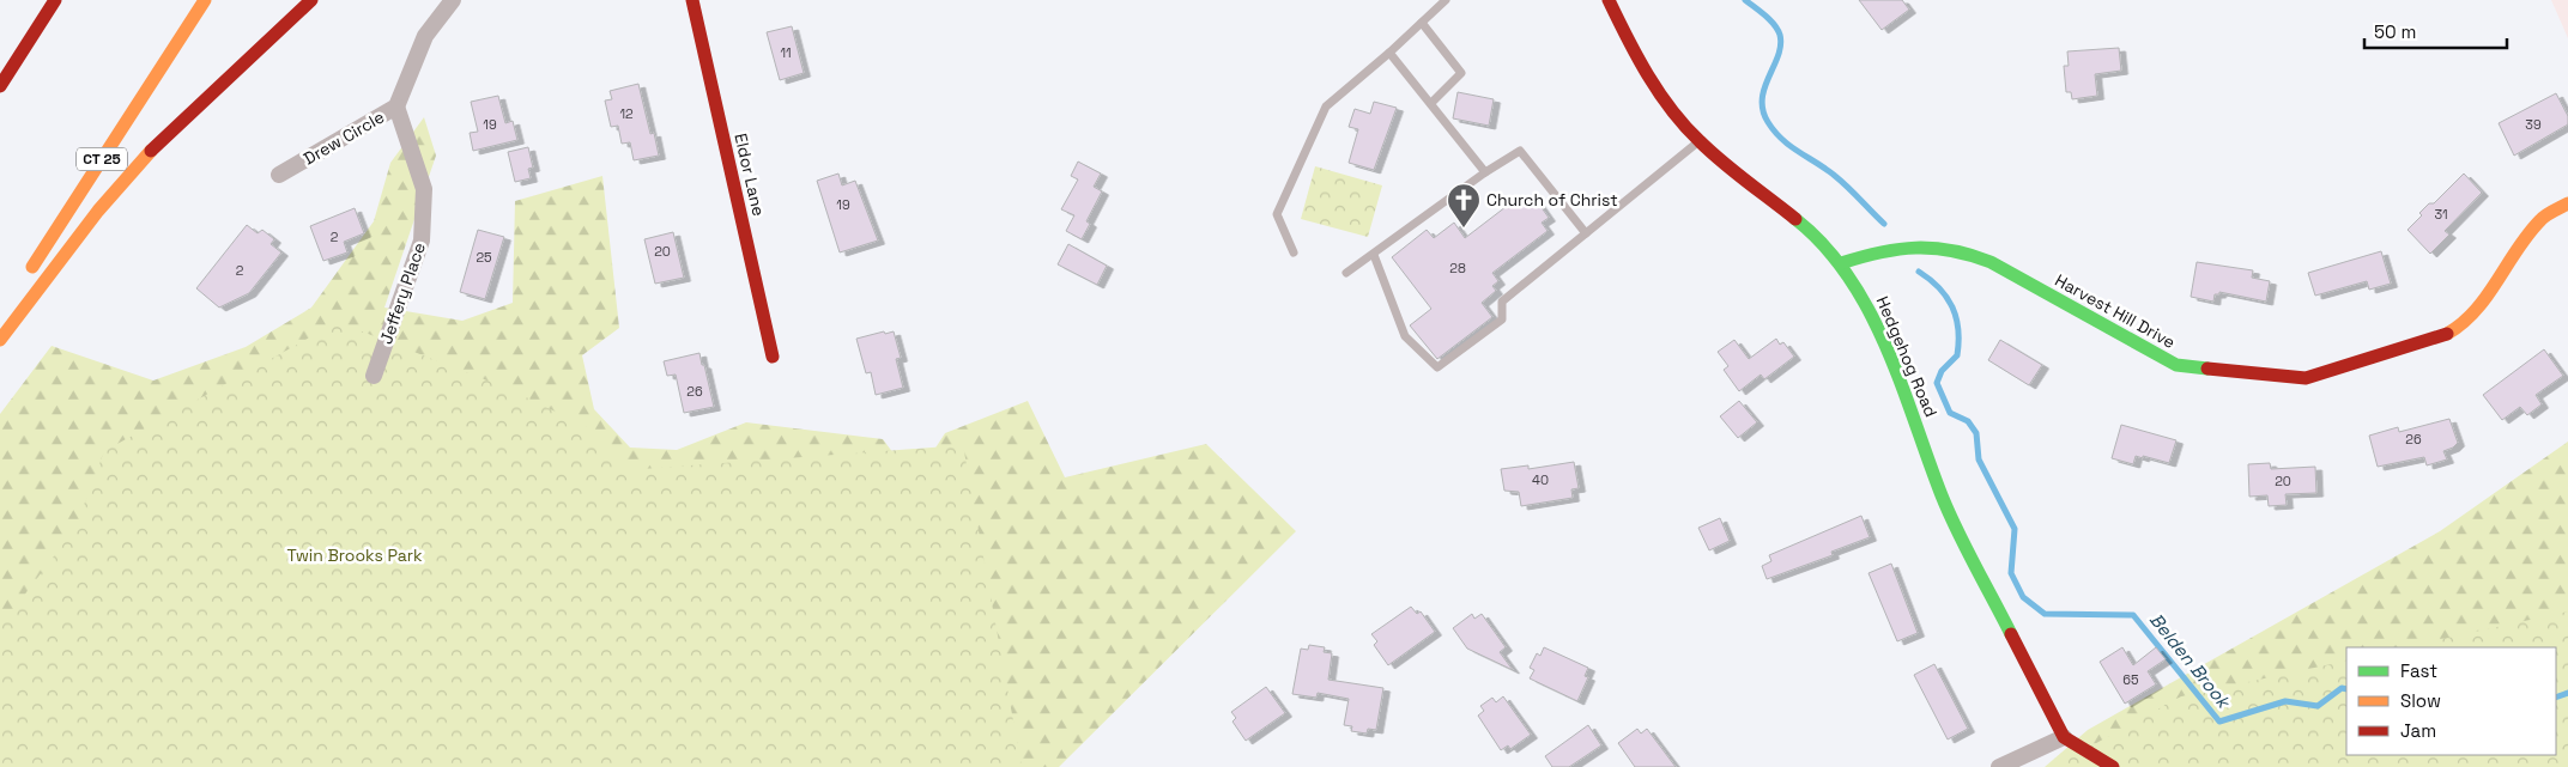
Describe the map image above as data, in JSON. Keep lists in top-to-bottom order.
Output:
{
  "streets": {
    "main road": [
      "CT 25",
      "Eldor Lane",
      "Harvest Hill Drive",
      "Hedgehog Road"
    ],
    "street": ["Drew Circle", "Jeffery Place"]
  },
  "crossings": [
    ["Drew Circle", "Jeffery Place"],
    ["Harvest Hill Drive", "Hedgehog Road"]
  ],
  "water": ["Belden Brook"],
  "parks": ["Twin Brooks Park"],
  "places": {
    "church": ["Church of Christ"]
  },
  "house_numbers": [
    "11",
    "12",
    "19",
    "39",
    "19",
    "31",
    "2",
    "20",
    "25",
    "28",
    "2",
    "26",
    "26",
    "40",
    "20",
    "65"
  ],
  "legend": ["Fast", "Slow", "Jam"],
  "scale_bar": "50 m"
}
